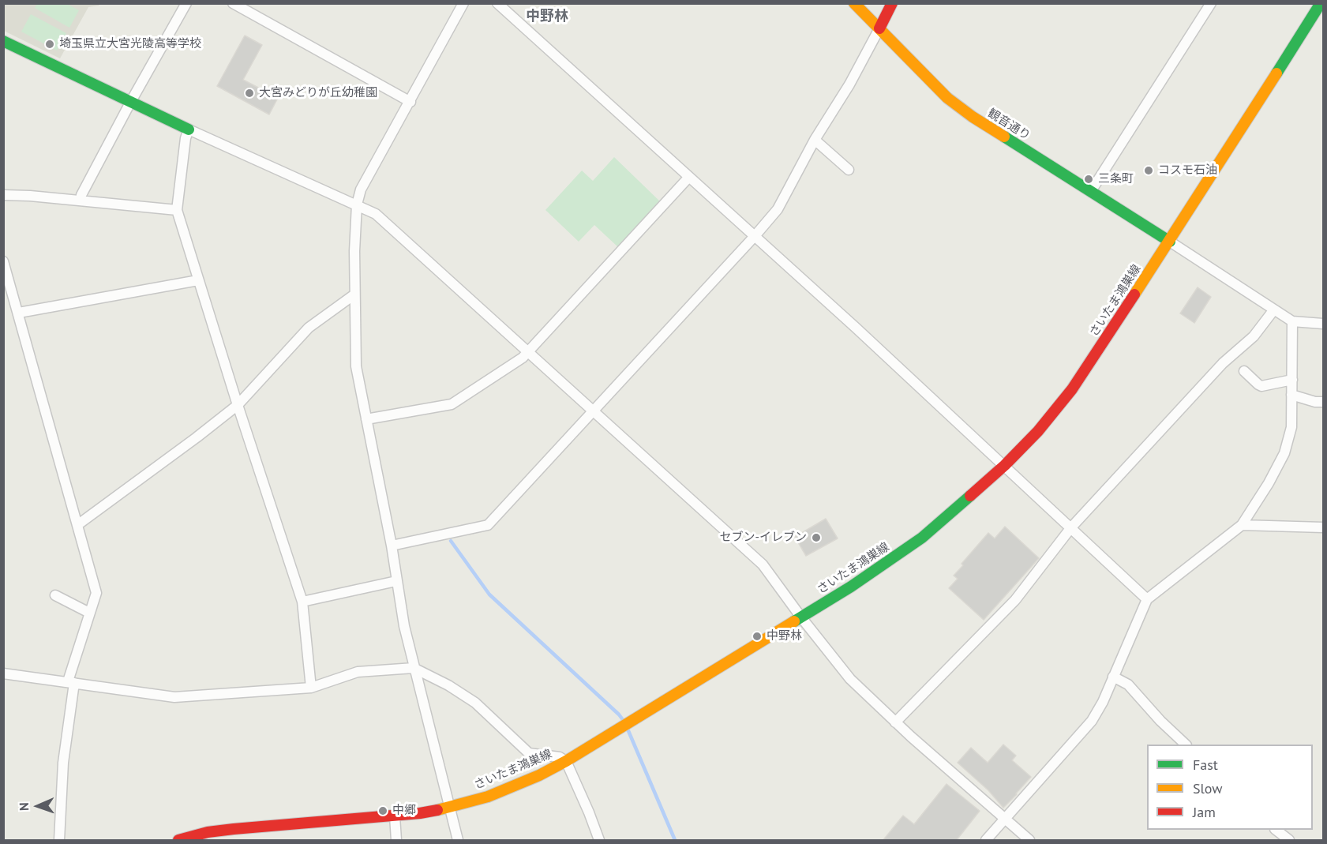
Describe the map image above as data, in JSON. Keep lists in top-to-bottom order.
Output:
{
  "streets": {
    "main road": ["観音通り", "さいたま鴻巣線"]
  },
  "crossings": [
    ["観音通り", "さいたま鴻巣線"]
  ],
  "districts": ["中野林"],
  "places": [
    "埼玉県立大宮光陵高等学校",
    "大宮みどりが丘幼稚園",
    "コスモ石油",
    "三条町",
    "セブン-イレブン",
    "中野林",
    "中郷"
  ],
  "legend": ["Fast", "Slow", "Jam"],
  "north": "left"
}
